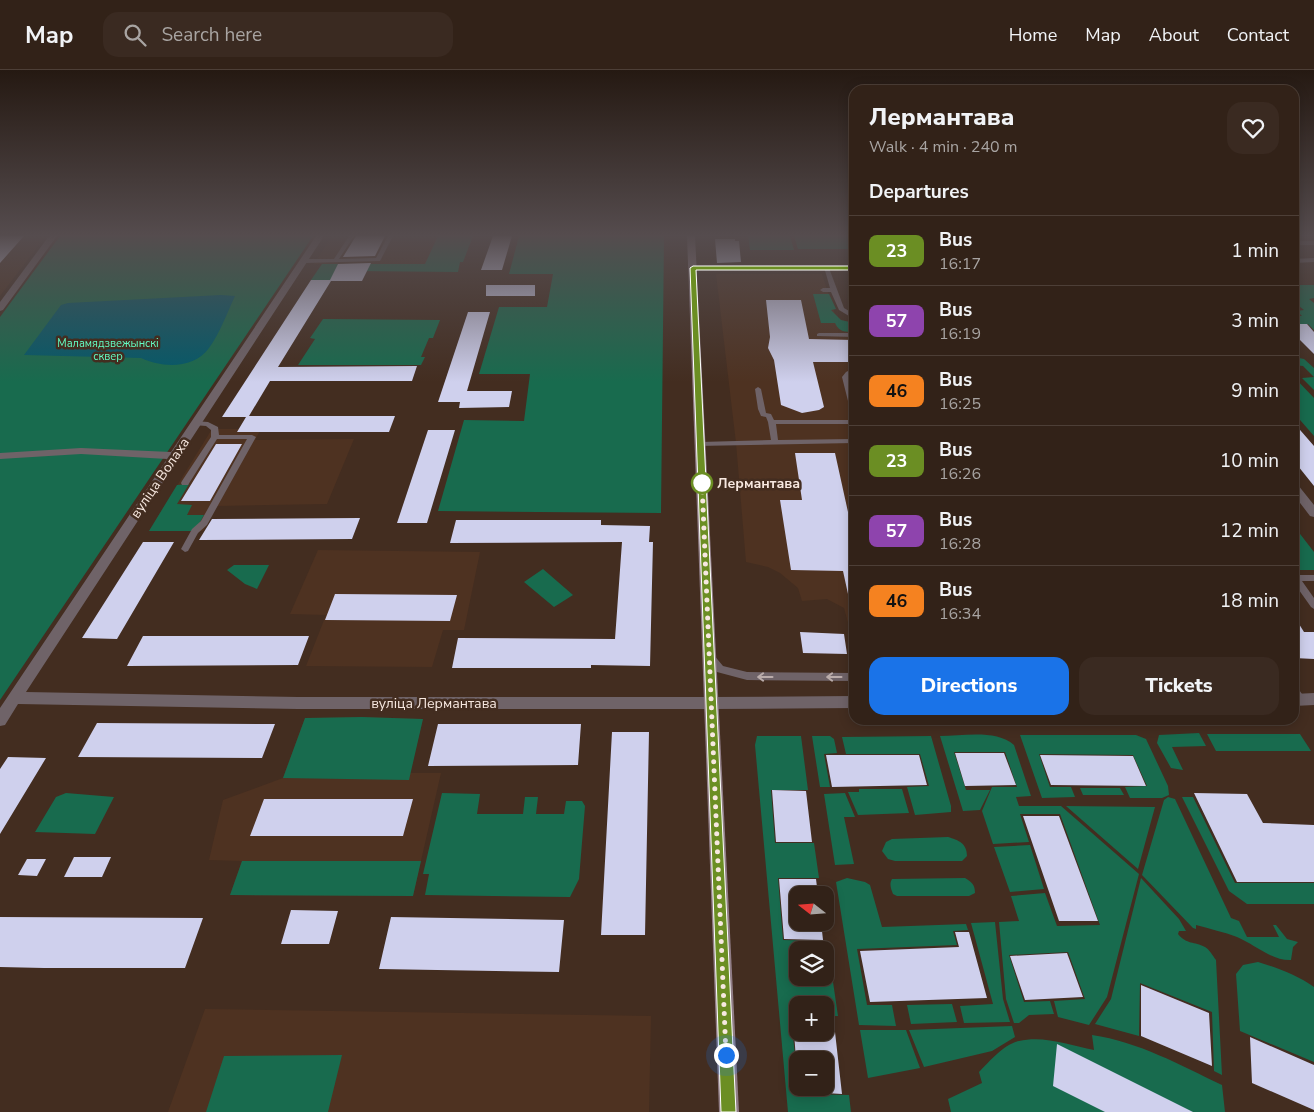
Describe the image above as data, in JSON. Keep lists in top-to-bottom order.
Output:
{
  "streets": {
    "street": ["вуліца Волаха", "вуліца Лермантава"]
  },
  "crossings": [
    ["вуліца Волаха", "вуліца Лермантава"]
  ],
  "parks": ["Маламядзвежынскі сквер"],
  "places": ["Лермантава"],
  "lines": ["bus line 23"],
  "north": "left",
  "page": {
    "header": "Map",
    "search": "Search here",
    "nav": [
      "Home",
      "Map",
      "About",
      "Contact"
    ],
    "heading": [
      ["Лермантава", "Walk · 4 min · 240 m"],
      "Departures"
    ],
    "list": [
      {
        "mark": "23",
        "name": "Bus",
        "note": "16:17",
        "value": "1 min"
      },
      {
        "mark": "57",
        "name": "Bus",
        "note": "16:19",
        "value": "3 min"
      },
      {
        "mark": "46",
        "name": "Bus",
        "note": "16:25",
        "value": "9 min"
      },
      {
        "mark": "23",
        "name": "Bus",
        "note": "16:26",
        "value": "10 min"
      },
      {
        "mark": "57",
        "name": "Bus",
        "note": "16:28",
        "value": "12 min"
      },
      {
        "mark": "46",
        "name": "Bus",
        "note": "16:34",
        "value": "18 min"
      }
    ],
    "buttons": ["Directions", "Tickets"],
    "map_buttons": ["+", "−"]
  }
}
